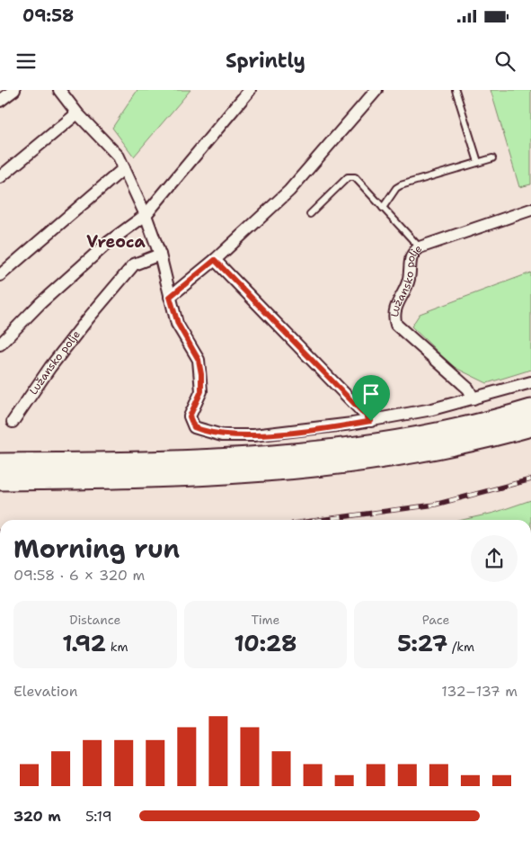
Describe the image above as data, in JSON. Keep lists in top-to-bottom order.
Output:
{
  "streets": {
    "street": ["Lužansko polje"]
  },
  "districts": ["Vreoca"],
  "page": {
    "status": "09:58",
    "header": "Sprintly",
    "heading": ["Morning run", "09:58 · 6 × 320 m"],
    "stats": [
      ["Distance", "1.92 km"],
      ["Time", "10:28"],
      ["Pace", "5:27 /km"]
    ],
    "chart": ["Elevation", "132–137 m"],
    "list": [
      {
        "name": "320 m",
        "note": "5:19"
      }
    ]
  }
}
